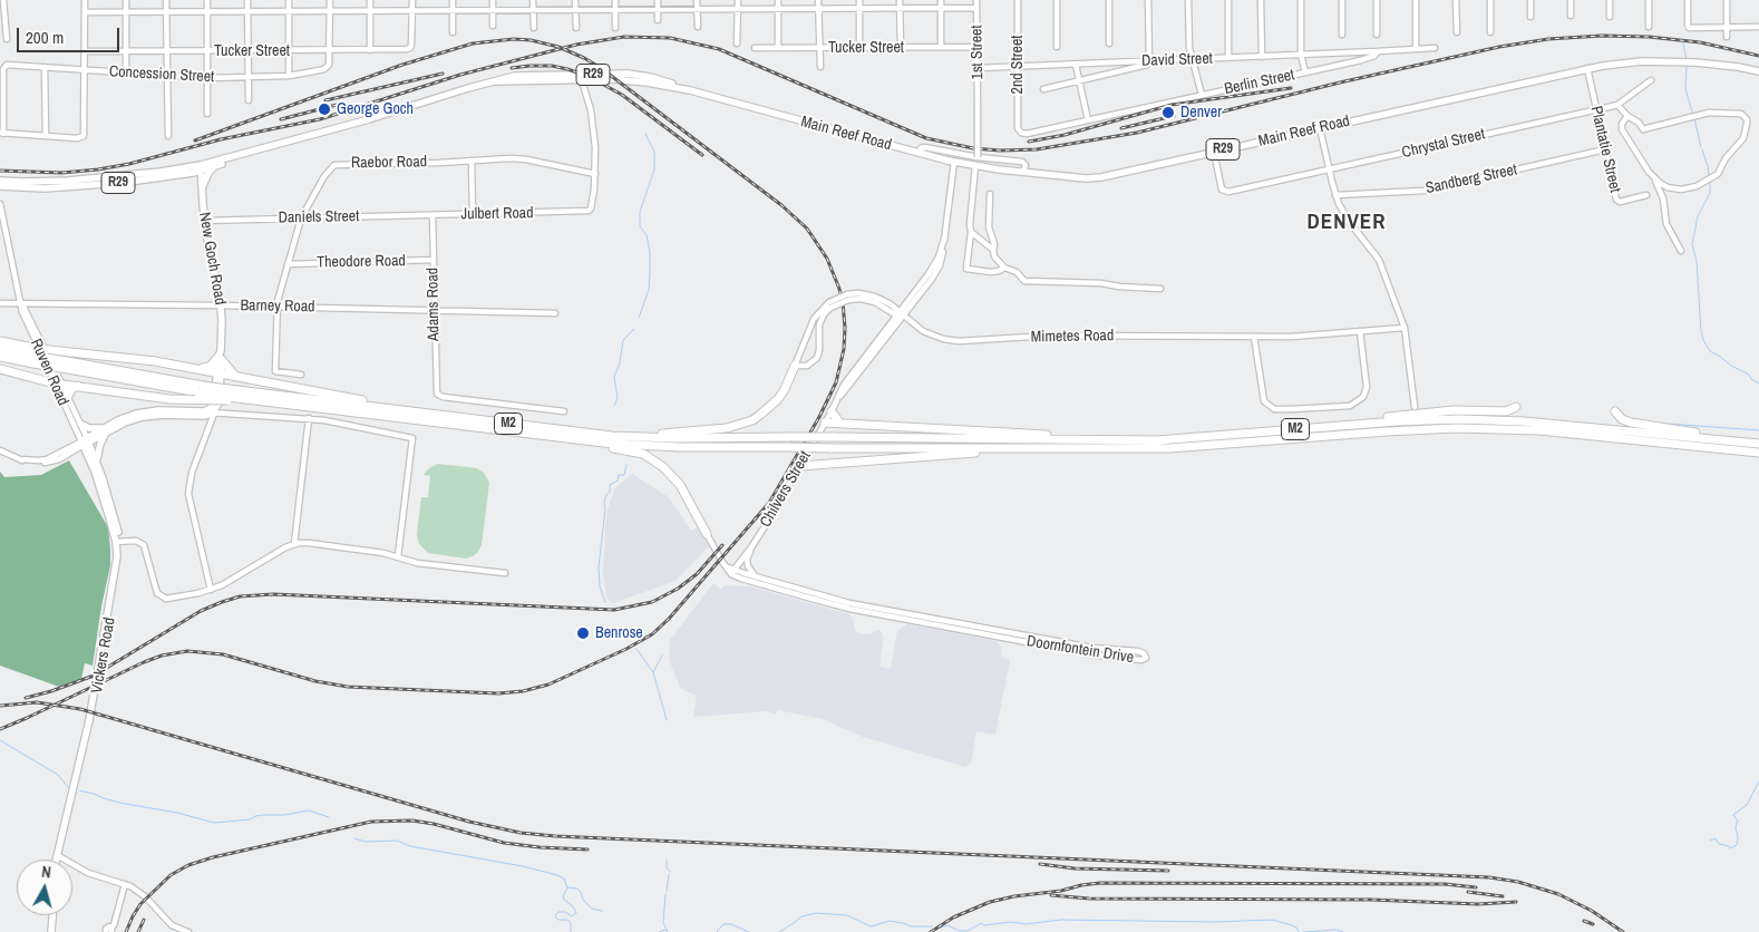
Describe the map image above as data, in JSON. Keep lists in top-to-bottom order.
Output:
{
  "streets": {
    "highway": ["M2"],
    "main road": [
      "R29",
      "Main Reef Road",
      "New Goch Road",
      "Vickers Road"
    ],
    "street": [
      "Tucker Street",
      "1st Street",
      "David Street",
      "2nd Street",
      "Concession Street",
      "Berlin Street",
      "Chrystal Street",
      "Plantatie Street",
      "Raebor Road",
      "Sandberg Street",
      "Julbert Road",
      "Daniels Street",
      "Theodore Road",
      "Adams Road",
      "Barney Road",
      "Mimetes Road",
      "Ruven Road",
      "Chilvers Street",
      "Doornfontein Drive"
    ]
  },
  "crossings": [
    ["Tucker Street", "1st Street"],
    ["Tucker Street", "Concession Street"],
    ["1st Street", "David Street"],
    ["David Street", "2nd Street"],
    ["David Street", "Berlin Street"],
    ["2nd Street", "Berlin Street"],
    ["Main Reef Road", "Chrystal Street"],
    ["Main Reef Road", "Plantatie Street"],
    ["Main Reef Road", "New Goch Road"],
    ["Main Reef Road", "Chilvers Street"],
    ["Chrystal Street", "Plantatie Street"],
    ["Plantatie Street", "Sandberg Street"],
    ["Raebor Road", "Julbert Road"],
    ["Raebor Road", "Daniels Street"],
    ["Raebor Road", "Theodore Road"],
    ["Raebor Road", "Barney Road"],
    ["Julbert Road", "Daniels Street"],
    ["Julbert Road", "Adams Road"],
    ["Daniels Street", "New Goch Road"],
    ["Daniels Street", "Adams Road"],
    ["New Goch Road", "Barney Road"],
    ["Theodore Road", "Adams Road"],
    ["Adams Road", "Barney Road"],
    ["Barney Road", "Ruven Road"],
    ["Mimetes Road", "Chilvers Street"],
    ["Ruven Road", "Vickers Road"],
    ["Chilvers Street", "Doornfontein Drive"]
  ],
  "districts": ["DENVER"],
  "places": ["George Goch", "Denver", "Benrose"],
  "scale_bar": "200 m",
  "north": "top"
}
